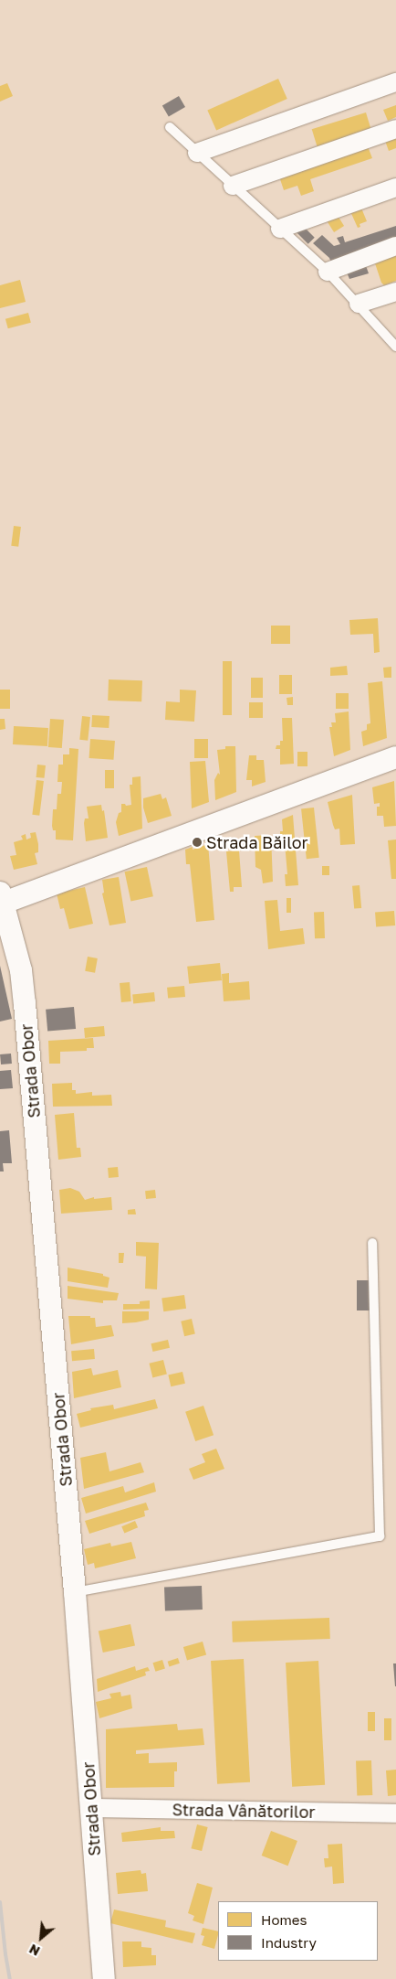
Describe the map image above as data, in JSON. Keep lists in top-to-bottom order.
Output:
{
  "streets": {
    "street": ["Strada Obor", "Strada Vânătorilor"]
  },
  "crossings": [
    ["Strada Obor", "Strada Vânătorilor"]
  ],
  "places": ["Strada Băilor"],
  "legend": ["Homes", "Industry"],
  "north": "bottom left"
}
